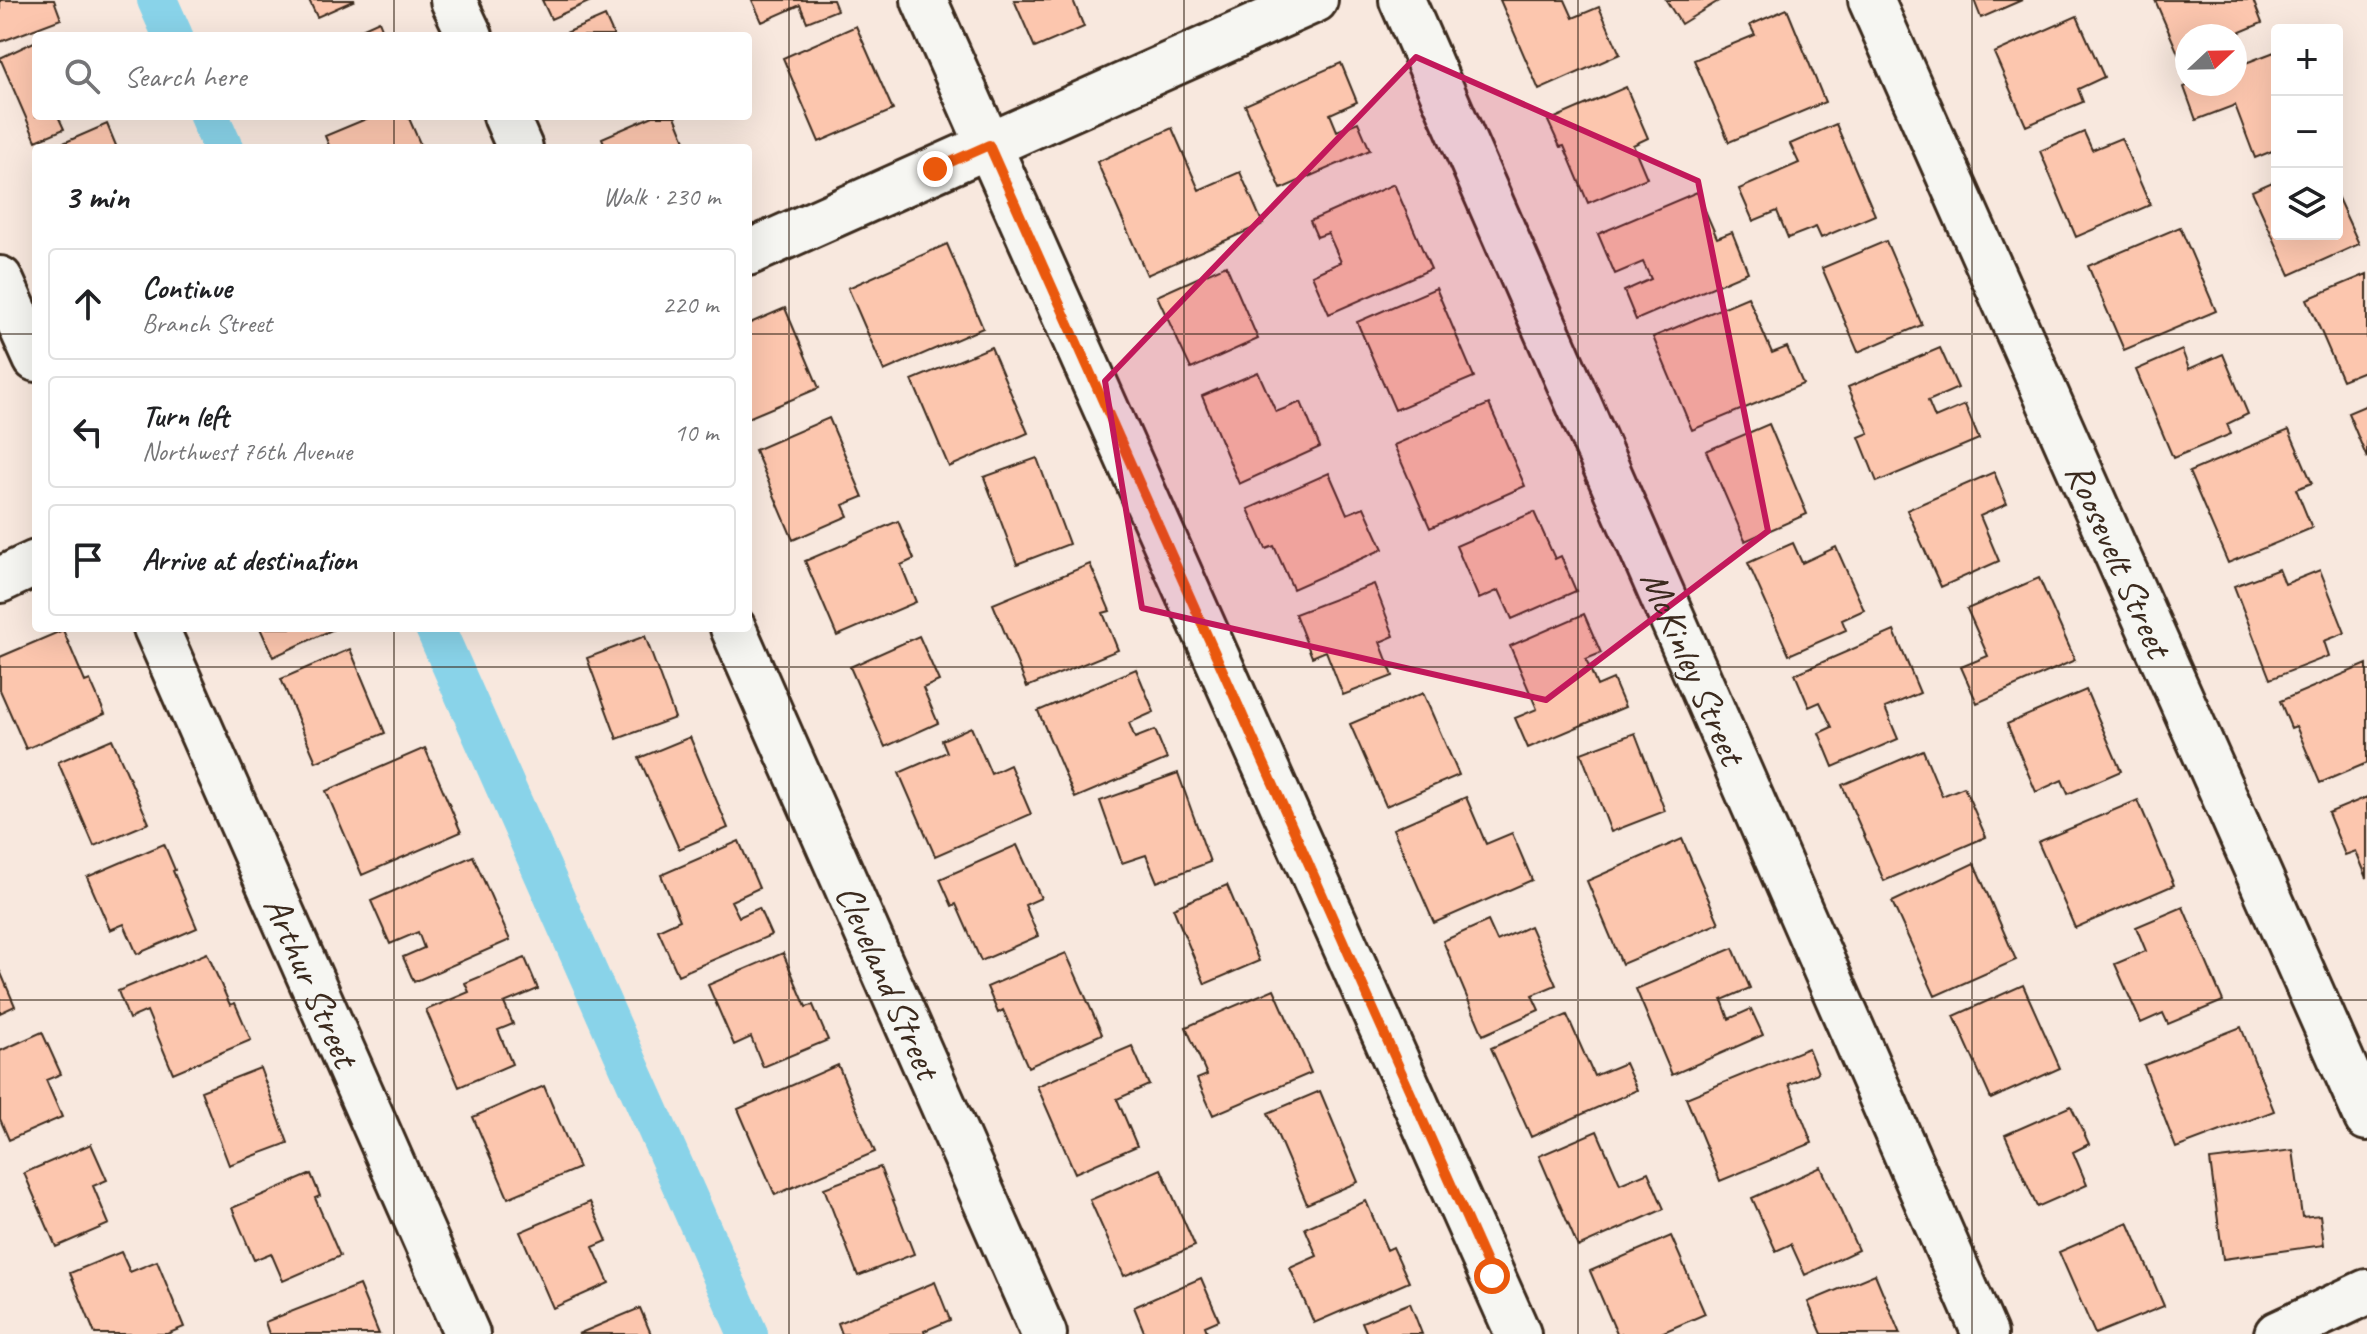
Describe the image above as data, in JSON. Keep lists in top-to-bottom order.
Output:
{
  "streets": {
    "street": [
      "Roosevelt Street",
      "McKinley Street",
      "Arthur Street",
      "Cleveland Street"
    ]
  },
  "north": "right",
  "page": {
    "map_buttons": ["+", "−"],
    "search": "Search here",
    "heading": ["3 min", "Walk · 230 m"],
    "list": [
      ["Continue", "Branch Street", "220 m"],
      ["Turn left", "Northwest 76th Avenue", "10 m"],
      "Arrive at destination"
    ]
  }
}
